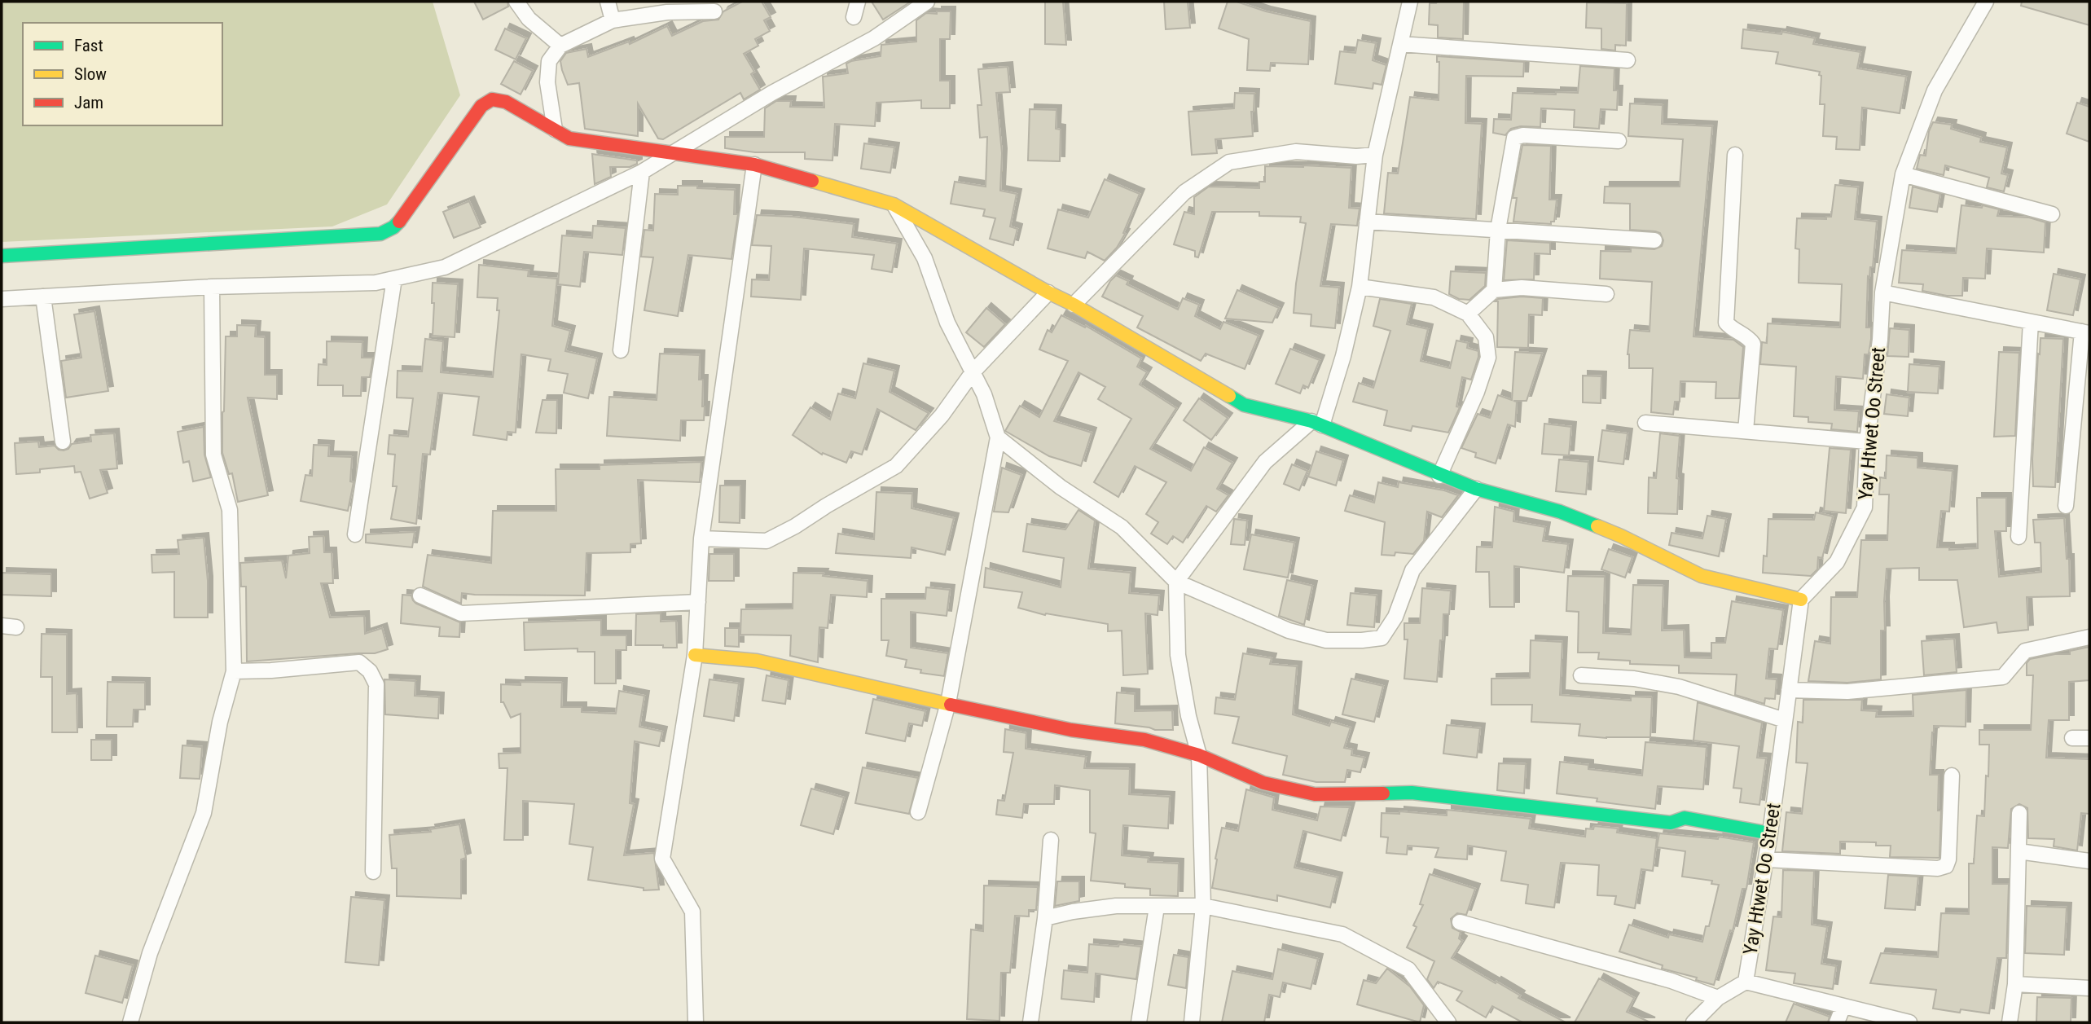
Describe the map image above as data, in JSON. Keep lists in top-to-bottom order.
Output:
{
  "streets": {
    "street": ["Yay Htwet Oo Street"]
  },
  "legend": ["Fast", "Slow", "Jam"]
}
